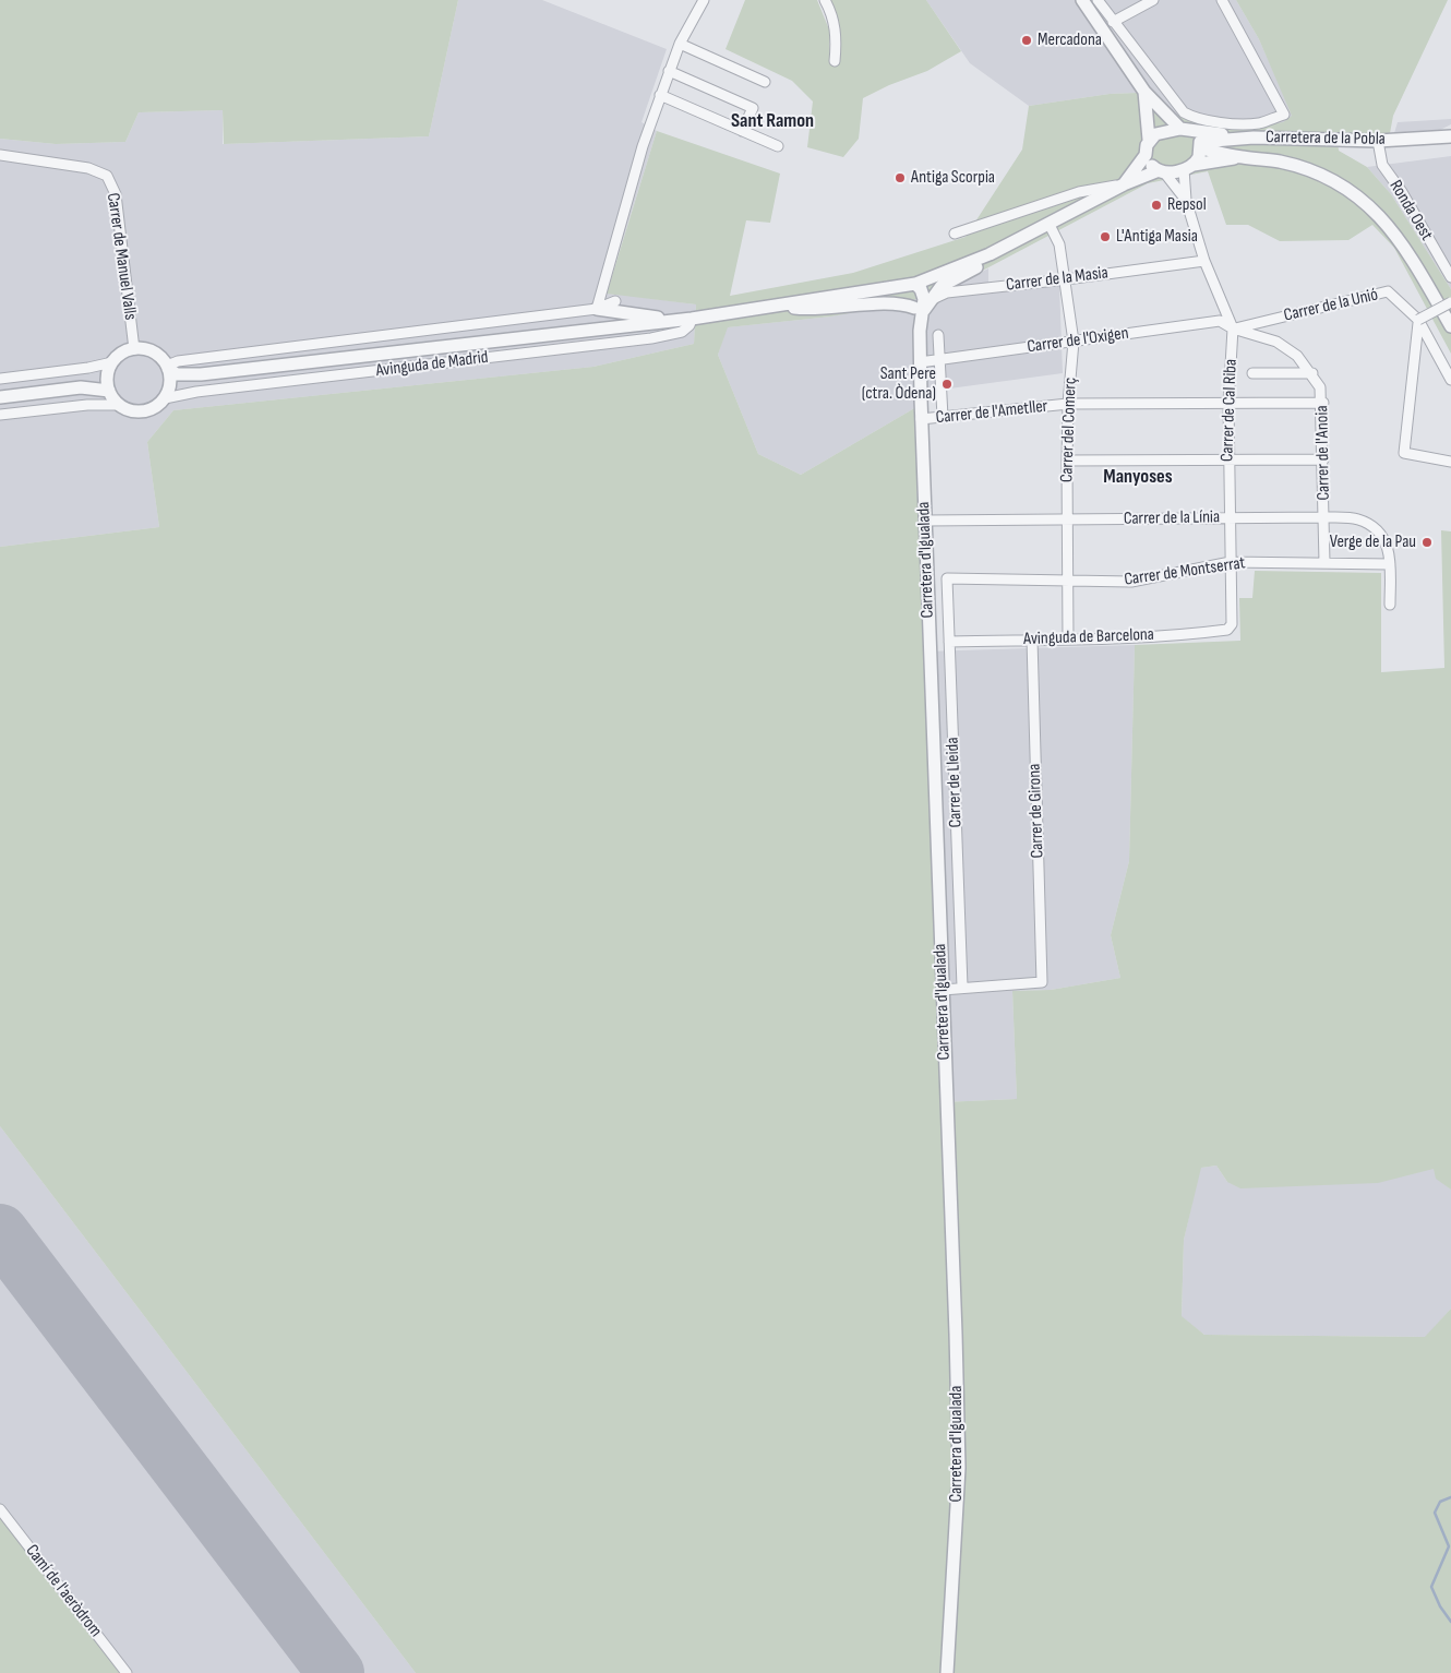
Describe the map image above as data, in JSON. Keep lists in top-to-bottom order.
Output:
{
  "streets": {
    "street": [
      "Carretera de la Pobla",
      "Ronda Oest",
      "Carrer de Manuel Valls",
      "Carrer de la Masia",
      "Carrer de la Unió",
      "Carrer de l'Oxigen",
      "Avinguda de Madrid",
      "Carrer de Cal Riba",
      "Carrer de l'Ametller",
      "Carrer del Comerç",
      "Carrer de l'Anoia",
      "Carrer de la Línia",
      "Carretera d'Igualada",
      "Carrer de Montserrat",
      "Avinguda de Barcelona",
      "Carrer de Lleida",
      "Carrer de Girona",
      "Camí de l'aeròdrom"
    ]
  },
  "crossings": [
    ["Carretera de la Pobla", "Ronda Oest"],
    ["Carretera de la Pobla", "Carrer de Cal Riba"],
    ["Carrer de Manuel Valls", "Avinguda de Madrid"],
    ["Carrer de la Masia", "Carrer de Cal Riba"],
    ["Carrer de la Masia", "Carrer del Comerç"],
    ["Carrer de la Masia", "Carretera d'Igualada"],
    ["Carrer de la Unió", "Carrer de l'Oxigen"],
    ["Carrer de la Unió", "Carrer de Cal Riba"],
    ["Carrer de la Unió", "Carrer de l'Anoia"],
    ["Carrer de l'Oxigen", "Carrer de Cal Riba"],
    ["Carrer de l'Oxigen", "Carrer del Comerç"],
    ["Carrer de l'Oxigen", "Carrer de l'Anoia"],
    ["Carrer de l'Oxigen", "Carretera d'Igualada"],
    ["Avinguda de Madrid", "Carretera d'Igualada"],
    ["Carrer de Cal Riba", "Carrer de l'Ametller"],
    ["Carrer de Cal Riba", "Carrer de l'Anoia"],
    ["Carrer de Cal Riba", "Carrer de la Línia"],
    ["Carrer de Cal Riba", "Carrer de Montserrat"],
    ["Carrer de Cal Riba", "Avinguda de Barcelona"],
    ["Carrer de l'Ametller", "Carrer del Comerç"],
    ["Carrer de l'Ametller", "Carrer de l'Anoia"],
    ["Carrer de l'Ametller", "Carretera d'Igualada"],
    ["Carrer del Comerç", "Carrer de la Línia"],
    ["Carrer del Comerç", "Carrer de Montserrat"],
    ["Carrer del Comerç", "Avinguda de Barcelona"],
    ["Carrer de l'Anoia", "Carrer de la Línia"],
    ["Carrer de l'Anoia", "Carrer de Montserrat"],
    ["Carrer de la Línia", "Carretera d'Igualada"],
    ["Carrer de la Línia", "Carrer de Montserrat"],
    ["Carrer de Montserrat", "Carrer de Lleida"],
    ["Avinguda de Barcelona", "Carrer de Lleida"],
    ["Avinguda de Barcelona", "Carrer de Girona"],
    ["Carrer de Lleida", "Carrer de Girona"]
  ],
  "districts": ["Sant Ramon", "Manyoses"],
  "places": [
    "Mercadona",
    "Antiga Scorpia",
    "Repsol",
    "L'Antiga Masia",
    "Sant Pere (ctra. Òdena)",
    "Verge de la Pau"
  ]
}
